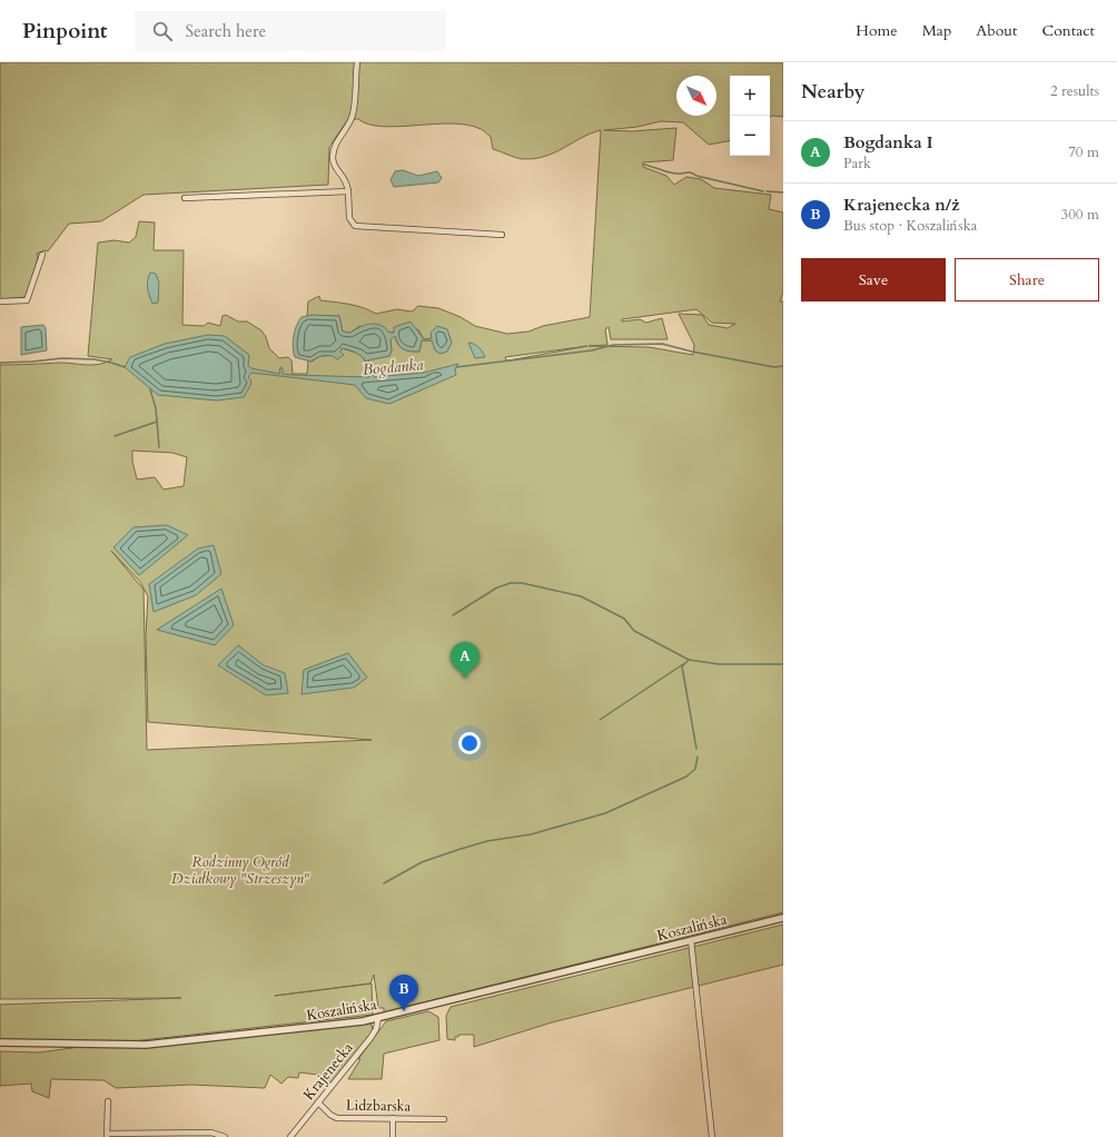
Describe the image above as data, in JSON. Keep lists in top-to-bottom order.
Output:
{
  "streets": {
    "street": ["Koszalińska", "Krajenecka", "Lidzbarska"]
  },
  "crossings": [
    ["Koszalińska", "Krajenecka"],
    ["Krajenecka", "Lidzbarska"]
  ],
  "water": ["Bogdanka"],
  "parks": ["Rodzinny Ogród Działkowy \"Strzeszyn\""],
  "north": "bottom right",
  "page": {
    "header": "Pinpoint",
    "search": "Search here",
    "nav": [
      "Home",
      "Map",
      "About",
      "Contact"
    ],
    "heading": ["Nearby", "2 results"],
    "map_buttons": ["+", "−"],
    "list": [
      {
        "mark": "A",
        "name": "Bogdanka I",
        "note": "Park",
        "value": "70 m"
      },
      {
        "mark": "B",
        "name": "Krajenecka n/ż",
        "note": "Bus stop · Koszalińska",
        "value": "300 m"
      }
    ],
    "buttons": ["Save", "Share"],
    "pins": ["A", "B"]
  }
}
